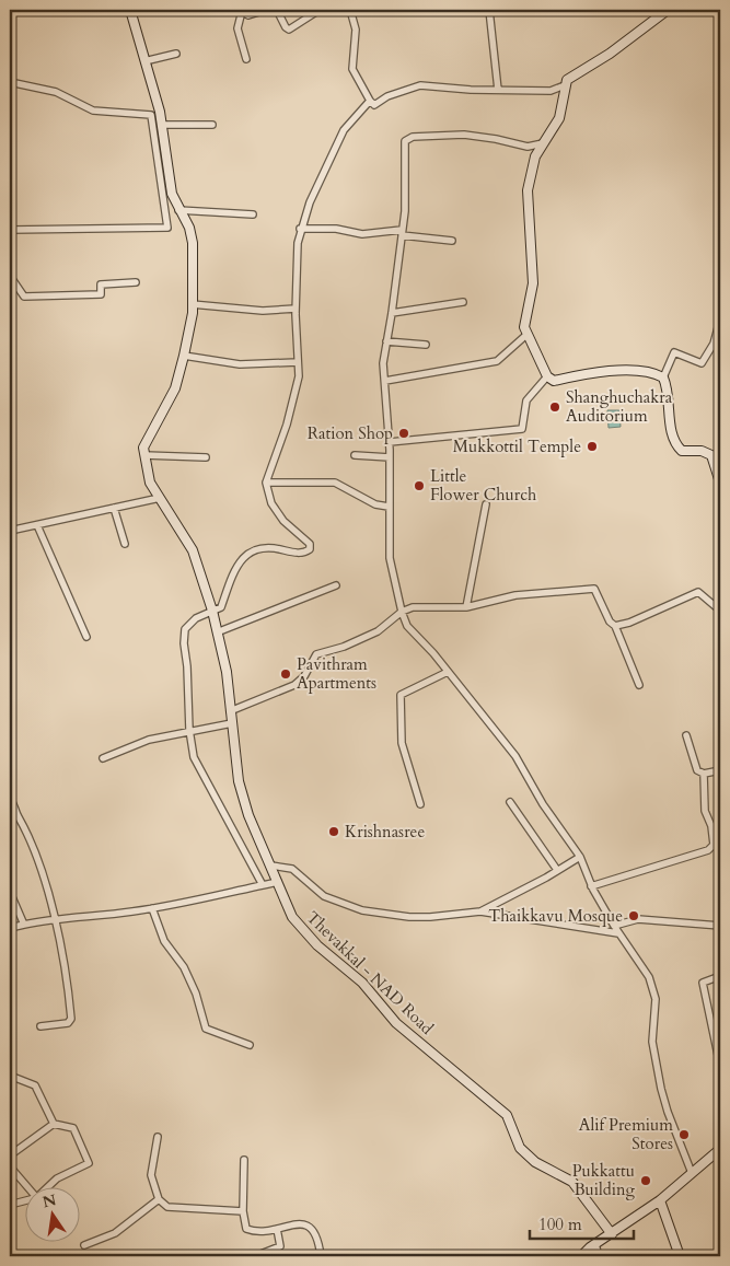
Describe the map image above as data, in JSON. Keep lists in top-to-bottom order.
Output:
{
  "streets": {
    "main road": ["Thevakkal - NAD Road"]
  },
  "places": [
    "Shanghuchakra Auditorium",
    "Ration Shop",
    "Mukkottil Temple",
    "Little Flower Church",
    "Pavithram Apartments",
    "Krishnasree",
    "Thaikkavu Mosque",
    "Alif Premium Stores",
    "Pukkattu Building"
  ],
  "scale_bar": "100 m",
  "north": "top"
}
